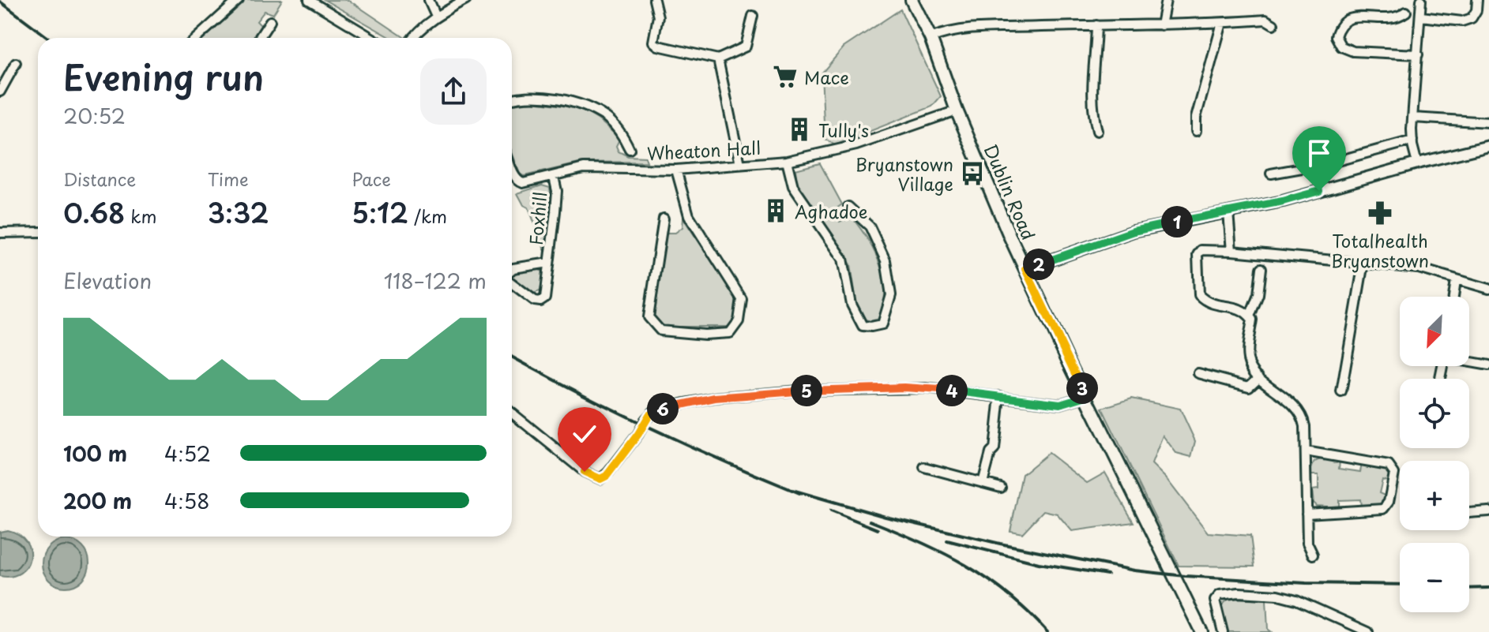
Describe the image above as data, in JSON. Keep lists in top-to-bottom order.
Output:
{
  "streets": {
    "main road": ["Dublin Road"],
    "street": ["Wheaton Hall", "Foxhill"]
  },
  "crossings": [
    ["Wheaton Hall", "Dublin Road"],
    ["Wheaton Hall", "Foxhill"]
  ],
  "places": {
    "supermarket": ["Mace"],
    "building": ["Tully's", "Aghadoe"],
    "bus stop": ["Bryanstown Village"],
    "pharmacy": ["Totalhealth Bryanstown"]
  },
  "north": "bottom left",
  "page": {
    "heading": ["Evening run", "20:52"],
    "stats": [
      ["Distance", "0.68 km"],
      ["Time", "3:32"],
      ["Pace", "5:12 /km"]
    ],
    "pins": [
      "1",
      "2",
      "3",
      "4",
      "5",
      "6"
    ],
    "chart": ["Elevation", "118–122 m"],
    "map_buttons": ["+", "−"],
    "list": [
      {
        "name": "100 m",
        "note": "4:52"
      },
      {
        "name": "200 m",
        "note": "4:58"
      }
    ]
  }
}
